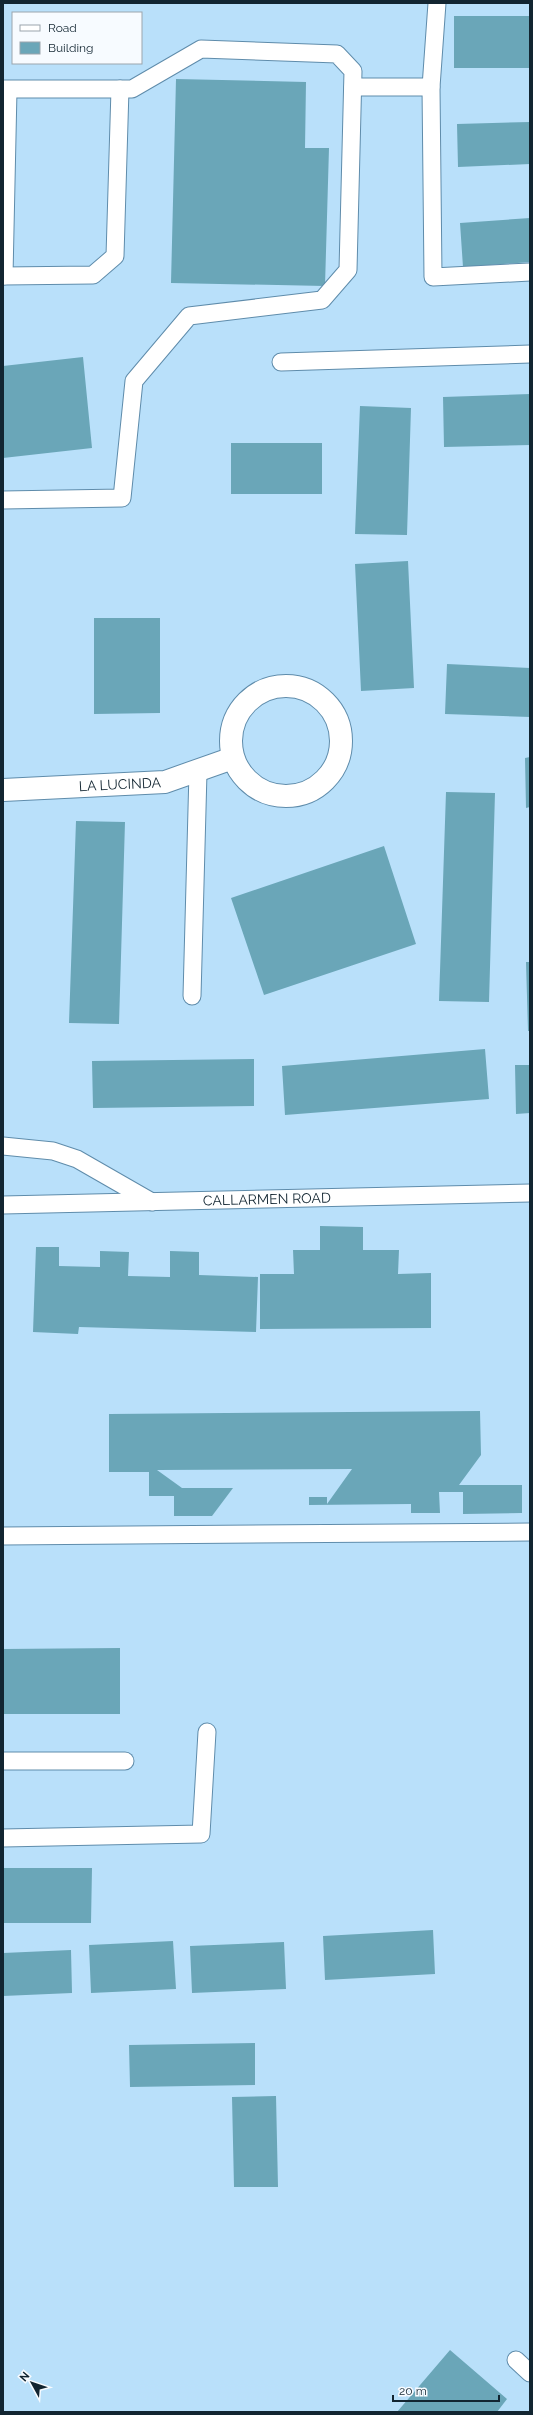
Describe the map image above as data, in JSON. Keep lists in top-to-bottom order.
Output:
{
  "streets": {
    "street": ["LA LUCINDA"],
    "lane": ["CALLARMEN ROAD"]
  },
  "legend": ["Road", "Building"],
  "scale_bar": "20 m",
  "north": "top left"
}
